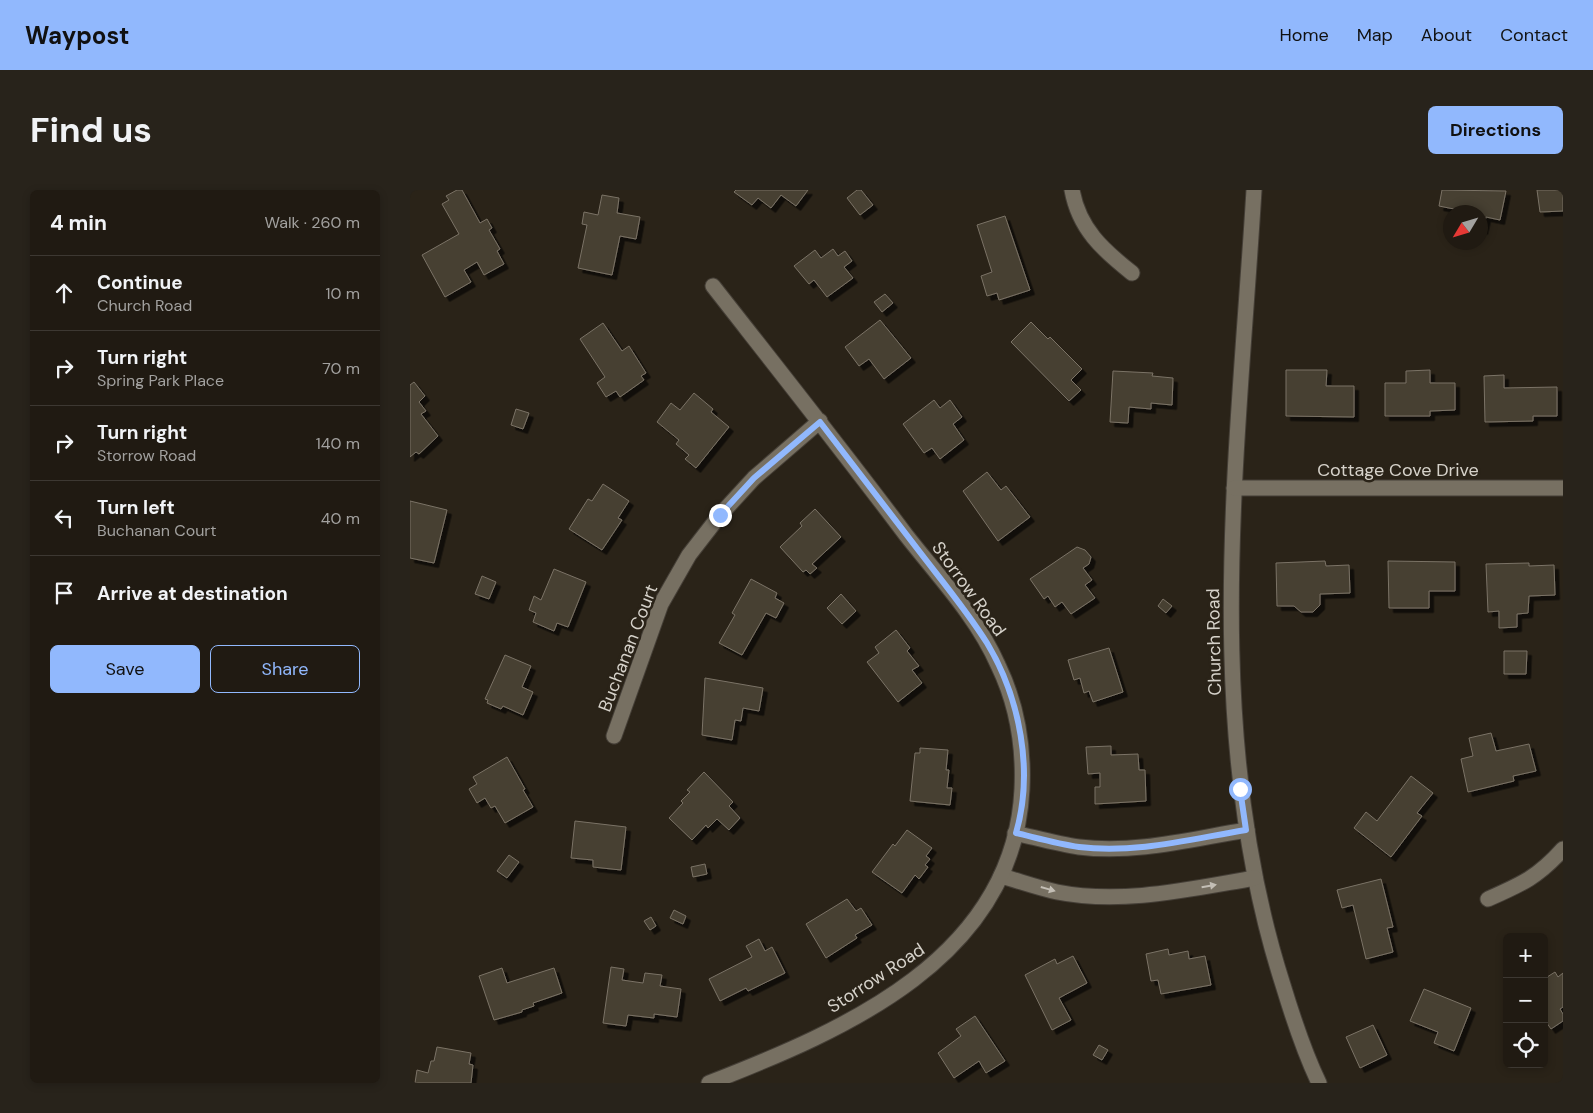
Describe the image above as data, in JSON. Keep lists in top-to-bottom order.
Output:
{
  "streets": {
    "street": [
      "Cottage Cove Drive",
      "Storrow Road",
      "Church Road",
      "Buchanan Court"
    ]
  },
  "crossings": [
    ["Cottage Cove Drive", "Church Road"],
    ["Storrow Road", "Buchanan Court"]
  ],
  "north": "bottom left",
  "page": {
    "header": "Waypost",
    "nav": [
      "Home",
      "Map",
      "About",
      "Contact"
    ],
    "buttons": [
      "Directions",
      ["Save", "Share"]
    ],
    "title": "Find us",
    "heading": ["4 min", "Walk · 260 m"],
    "list": [
      ["Continue", "Church Road", "10 m"],
      ["Turn right", "Spring Park Place", "70 m"],
      ["Turn right", "Storrow Road", "140 m"],
      ["Turn left", "Buchanan Court", "40 m"],
      "Arrive at destination"
    ],
    "map_buttons": ["+", "−"]
  }
}
